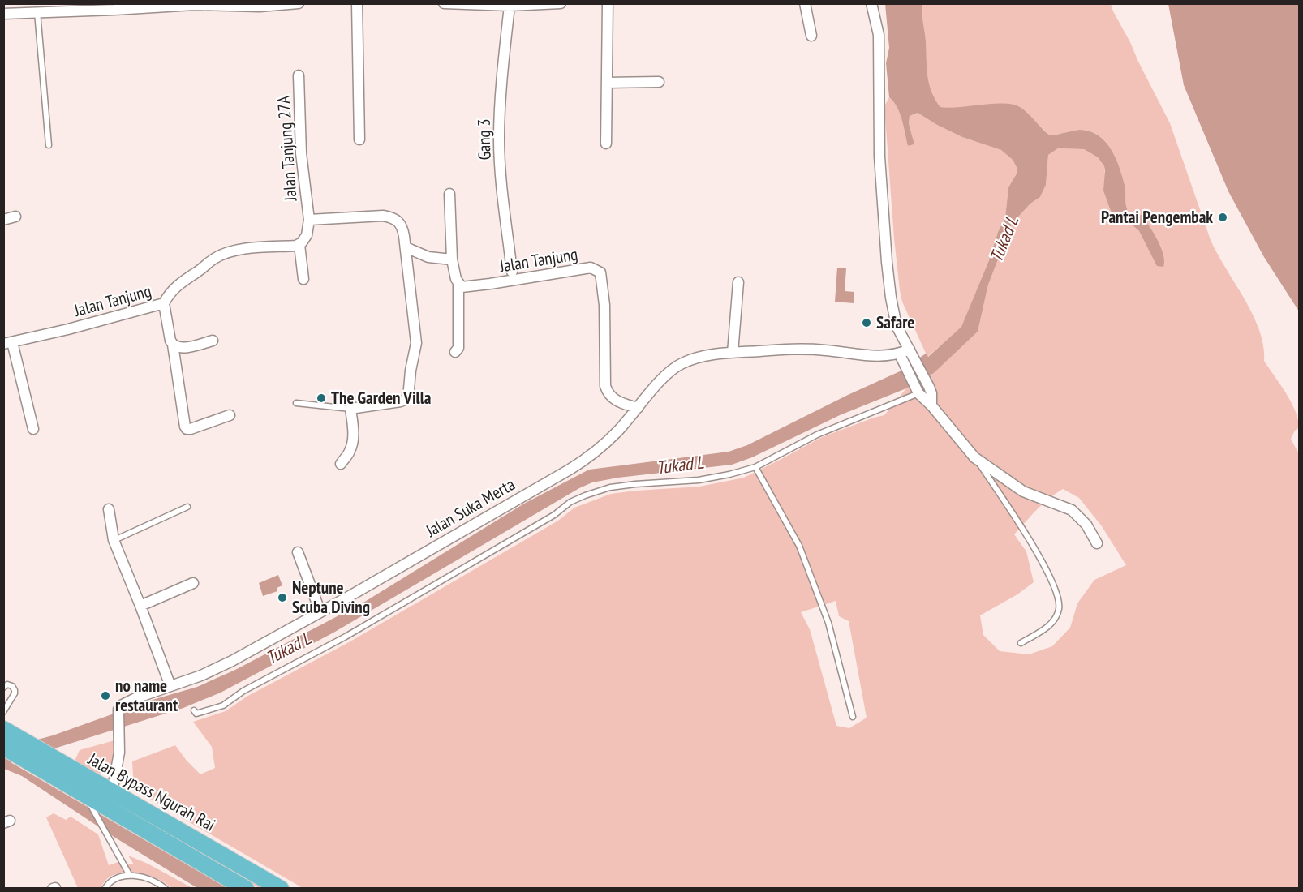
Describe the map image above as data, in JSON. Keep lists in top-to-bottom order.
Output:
{
  "streets": {
    "highway": ["Jalan Bypass Ngurah Rai"],
    "street": [
      "Gang 3",
      "Jalan Tanjung 27A",
      "Jalan Tanjung",
      "Jalan Suka Merta"
    ]
  },
  "crossings": [
    ["Jalan Tanjung", "Jalan Suka Merta"],
    ["Jalan Suka Merta", "Jalan Bypass Ngurah Rai"]
  ],
  "water": ["Tukad L"],
  "places": [
    "Pantai Pengembak",
    "Safare",
    "The Garden Villa",
    "Neptune Scuba Diving",
    "no name restaurant"
  ]
}
